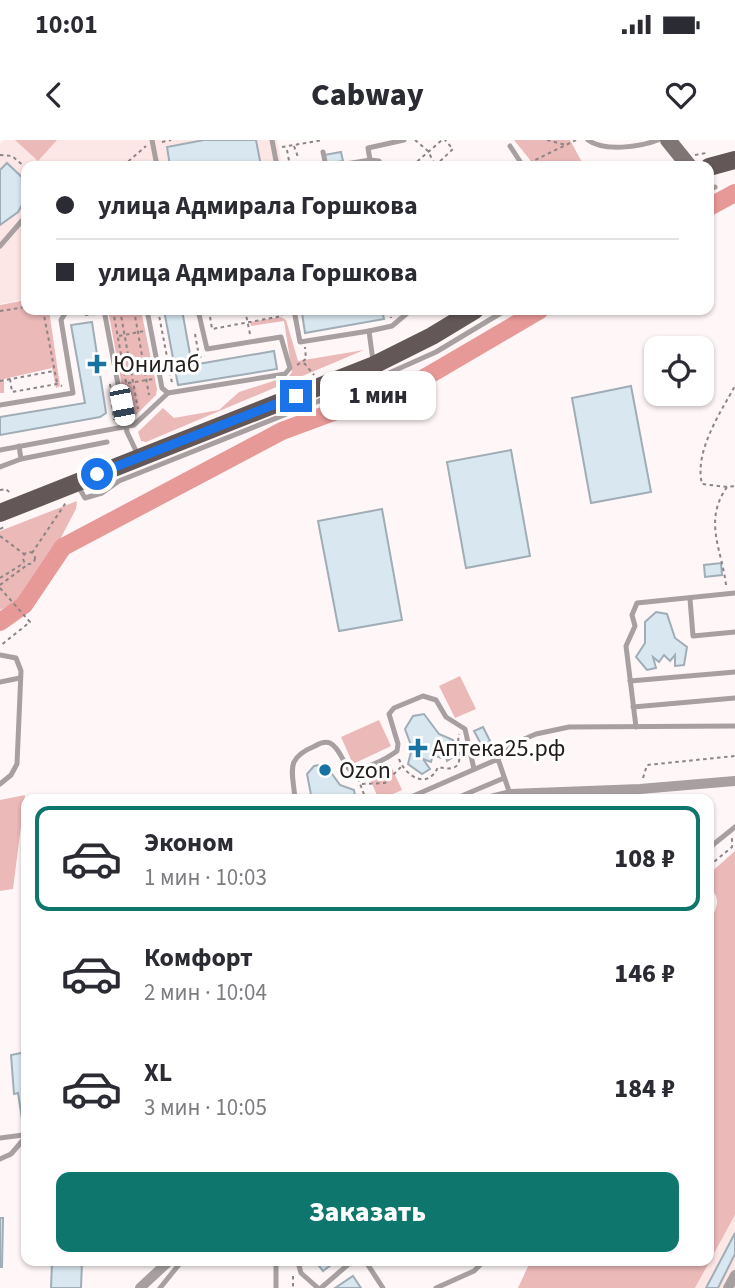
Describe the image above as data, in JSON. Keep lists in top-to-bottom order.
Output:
{
  "places": {
    "health": ["Юнилаб", "Аптека25.рф"],
    "other": ["Ozon"]
  },
  "page": {
    "status": "10:01",
    "header": "Cabway",
    "banner": ["улица Адмирала Горшкова", "улица Адмирала Горшкова"],
    "bubble": "1 мин",
    "list": [
      {
        "name": "Эконом",
        "note": "1 мин · 10:03",
        "value": "108 ₽"
      },
      {
        "name": "Комфорт",
        "note": "2 мин · 10:04",
        "value": "146 ₽"
      },
      {
        "name": "XL",
        "note": "3 мин · 10:05",
        "value": "184 ₽"
      }
    ],
    "buttons": "Заказать"
  }
}
